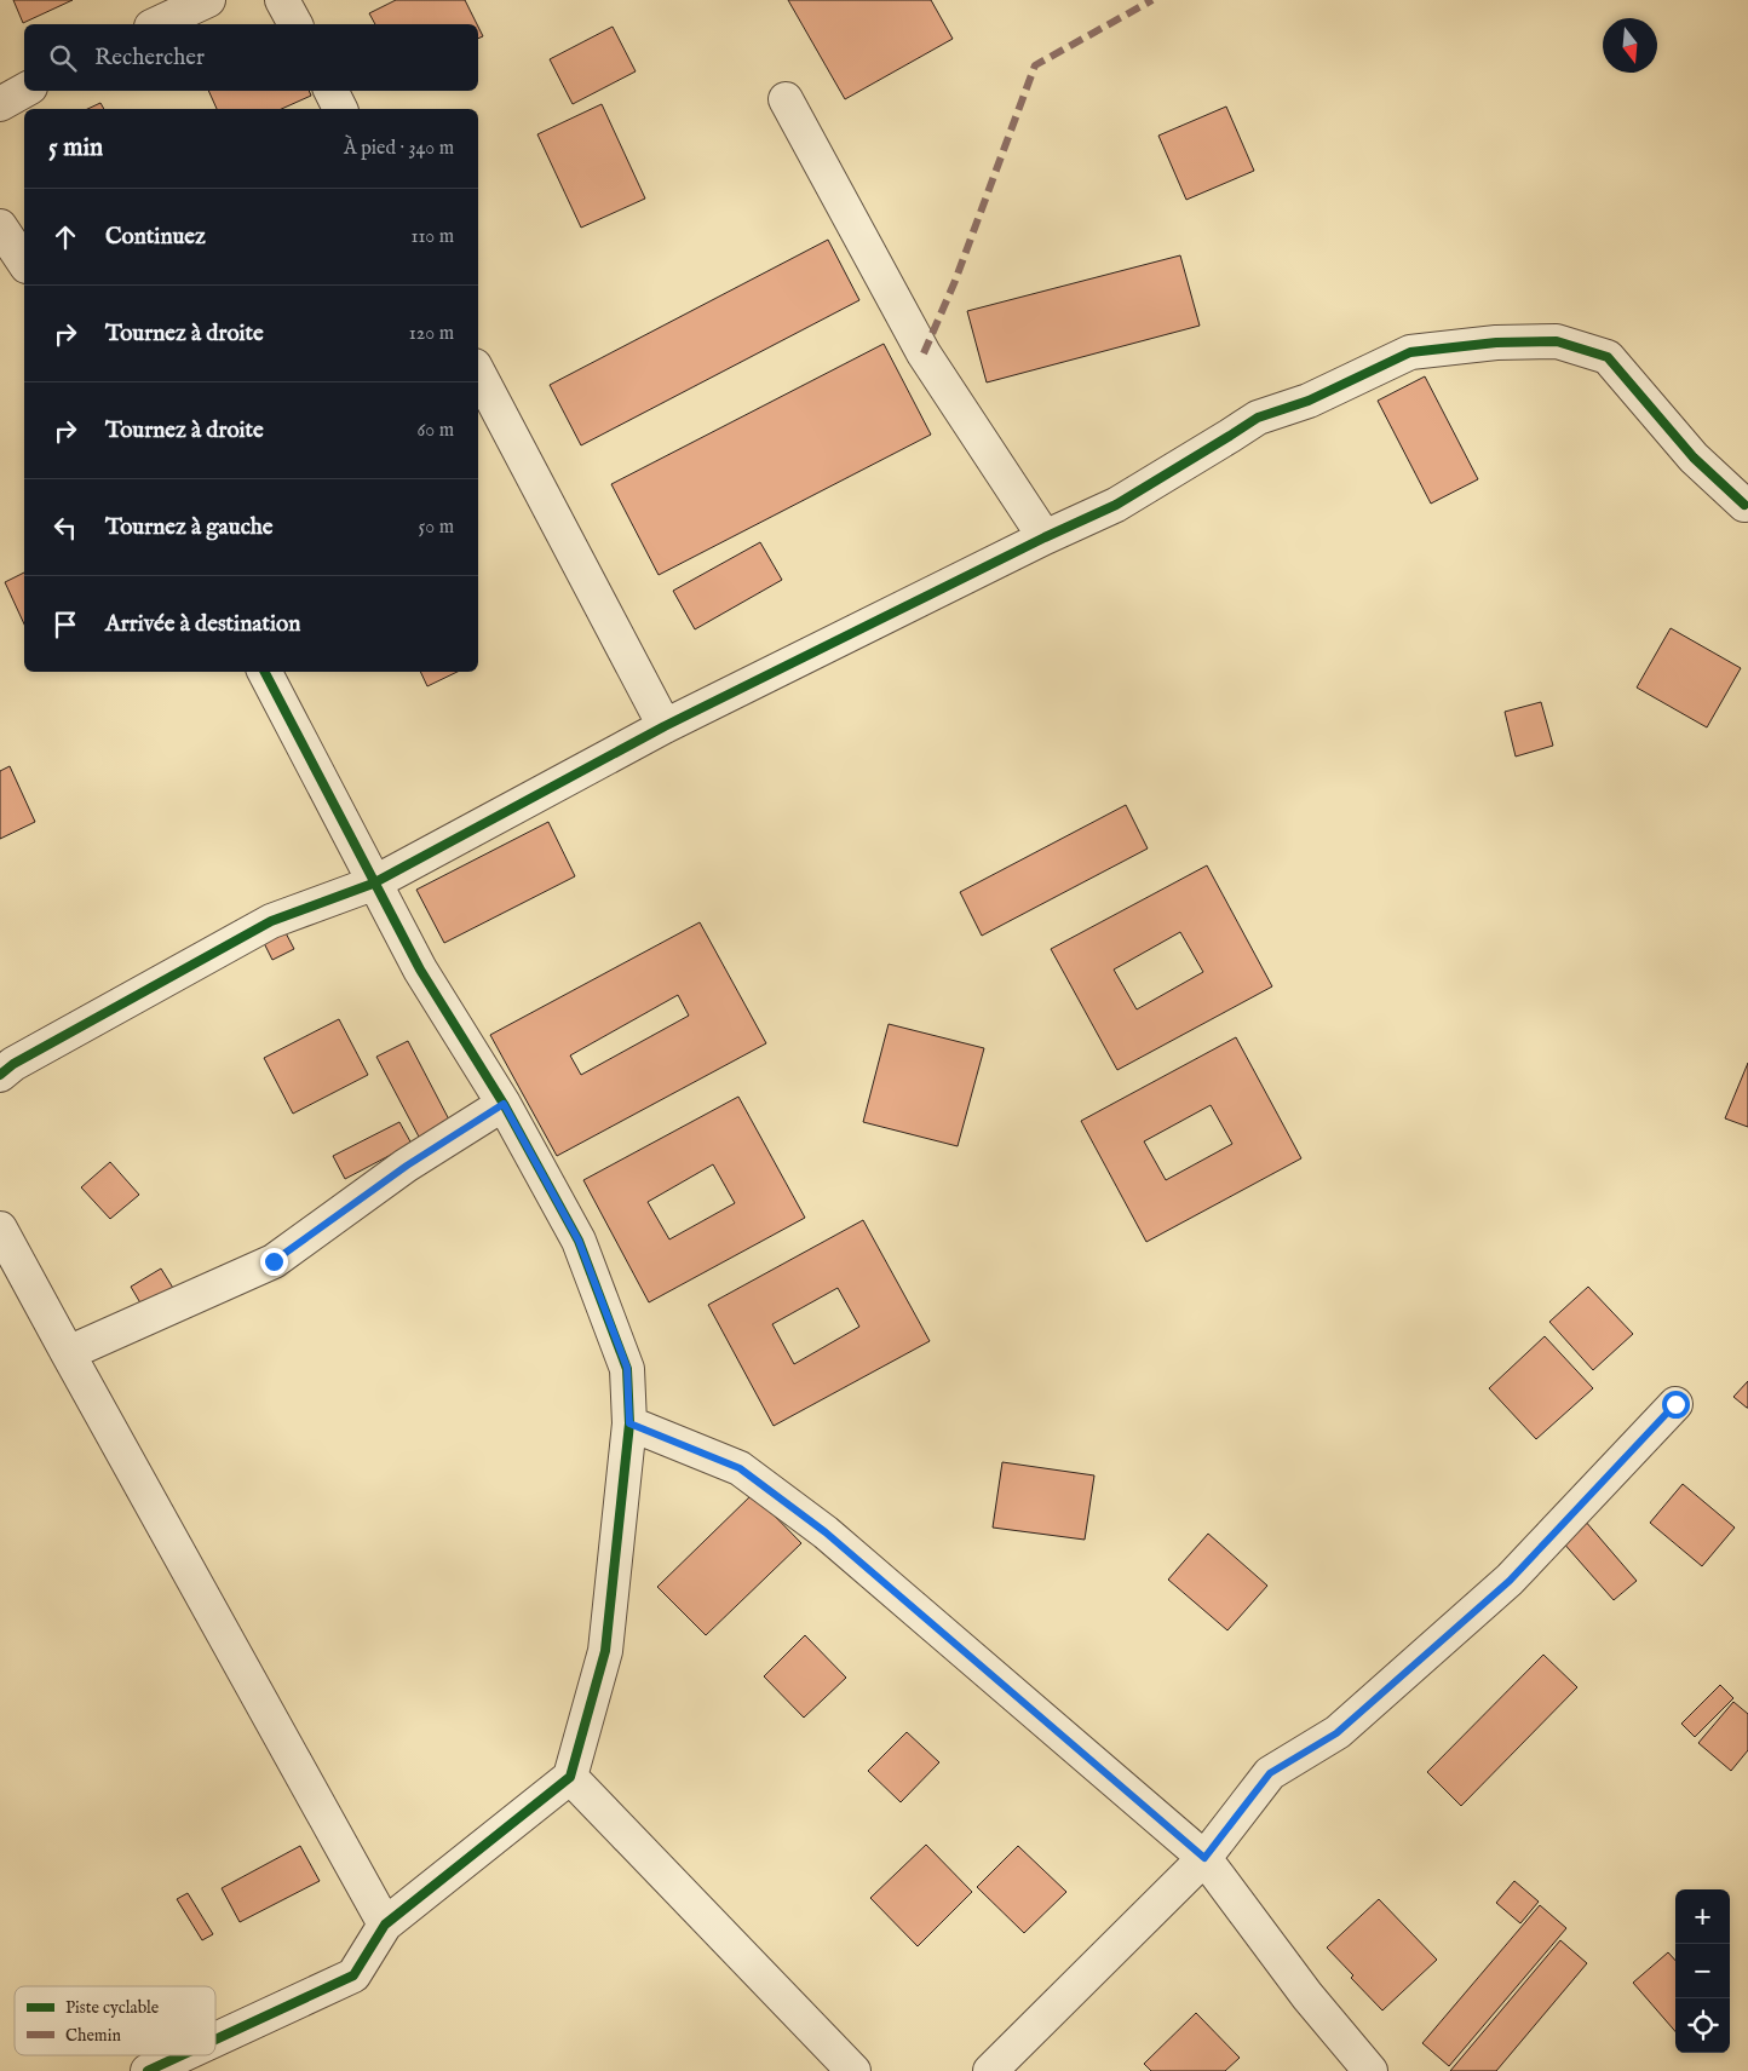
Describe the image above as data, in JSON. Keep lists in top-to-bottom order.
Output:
{
  "legend": ["Piste cyclable", "Chemin"],
  "north": "bottom",
  "page": {
    "search": "Rechercher",
    "heading": ["5 min", "À pied · 340 m"],
    "list": [
      ["Continuez", "110 m"],
      ["Tournez à droite", "120 m"],
      ["Tournez à droite", "60 m"],
      ["Tournez à gauche", "50 m"],
      "Arrivée à destination"
    ],
    "map_buttons": ["+", "−"]
  }
}
